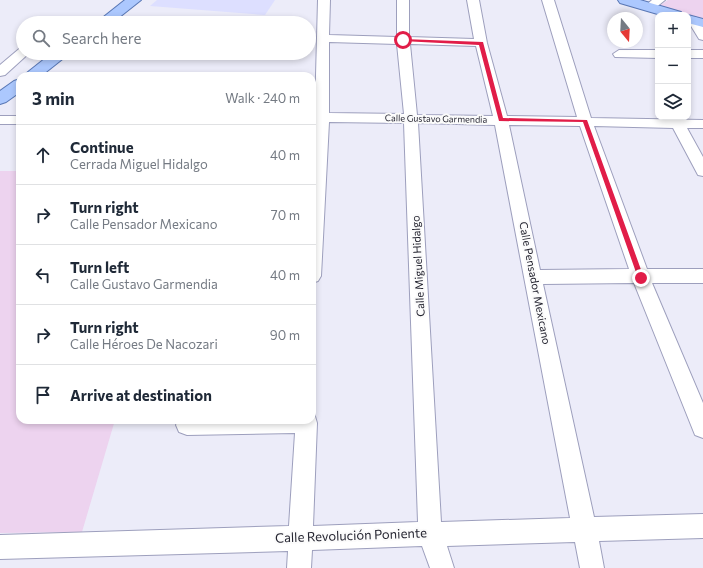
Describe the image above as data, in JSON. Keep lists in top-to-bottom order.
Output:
{
  "streets": {
    "street": [
      "Calle Gustavo Garmendia",
      "Calle Miguel Hidalgo",
      "Calle Pensador Mexicano",
      "Calle Revolución Poniente"
    ]
  },
  "crossings": [
    ["Calle Gustavo Garmendia", "Calle Miguel Hidalgo"],
    ["Calle Gustavo Garmendia", "Calle Pensador Mexicano"],
    ["Calle Miguel Hidalgo", "Calle Revolución Poniente"],
    ["Calle Pensador Mexicano", "Calle Revolución Poniente"]
  ],
  "north": "bottom",
  "page": {
    "map_buttons": ["+", "−"],
    "search": "Search here",
    "heading": ["3 min", "Walk · 240 m"],
    "list": [
      ["Continue", "Cerrada Miguel Hidalgo", "40 m"],
      ["Turn right", "Calle Pensador Mexicano", "70 m"],
      ["Turn left", "Calle Gustavo Garmendia", "40 m"],
      ["Turn right", "Calle Héroes De Nacozari", "90 m"],
      "Arrive at destination"
    ]
  }
}
